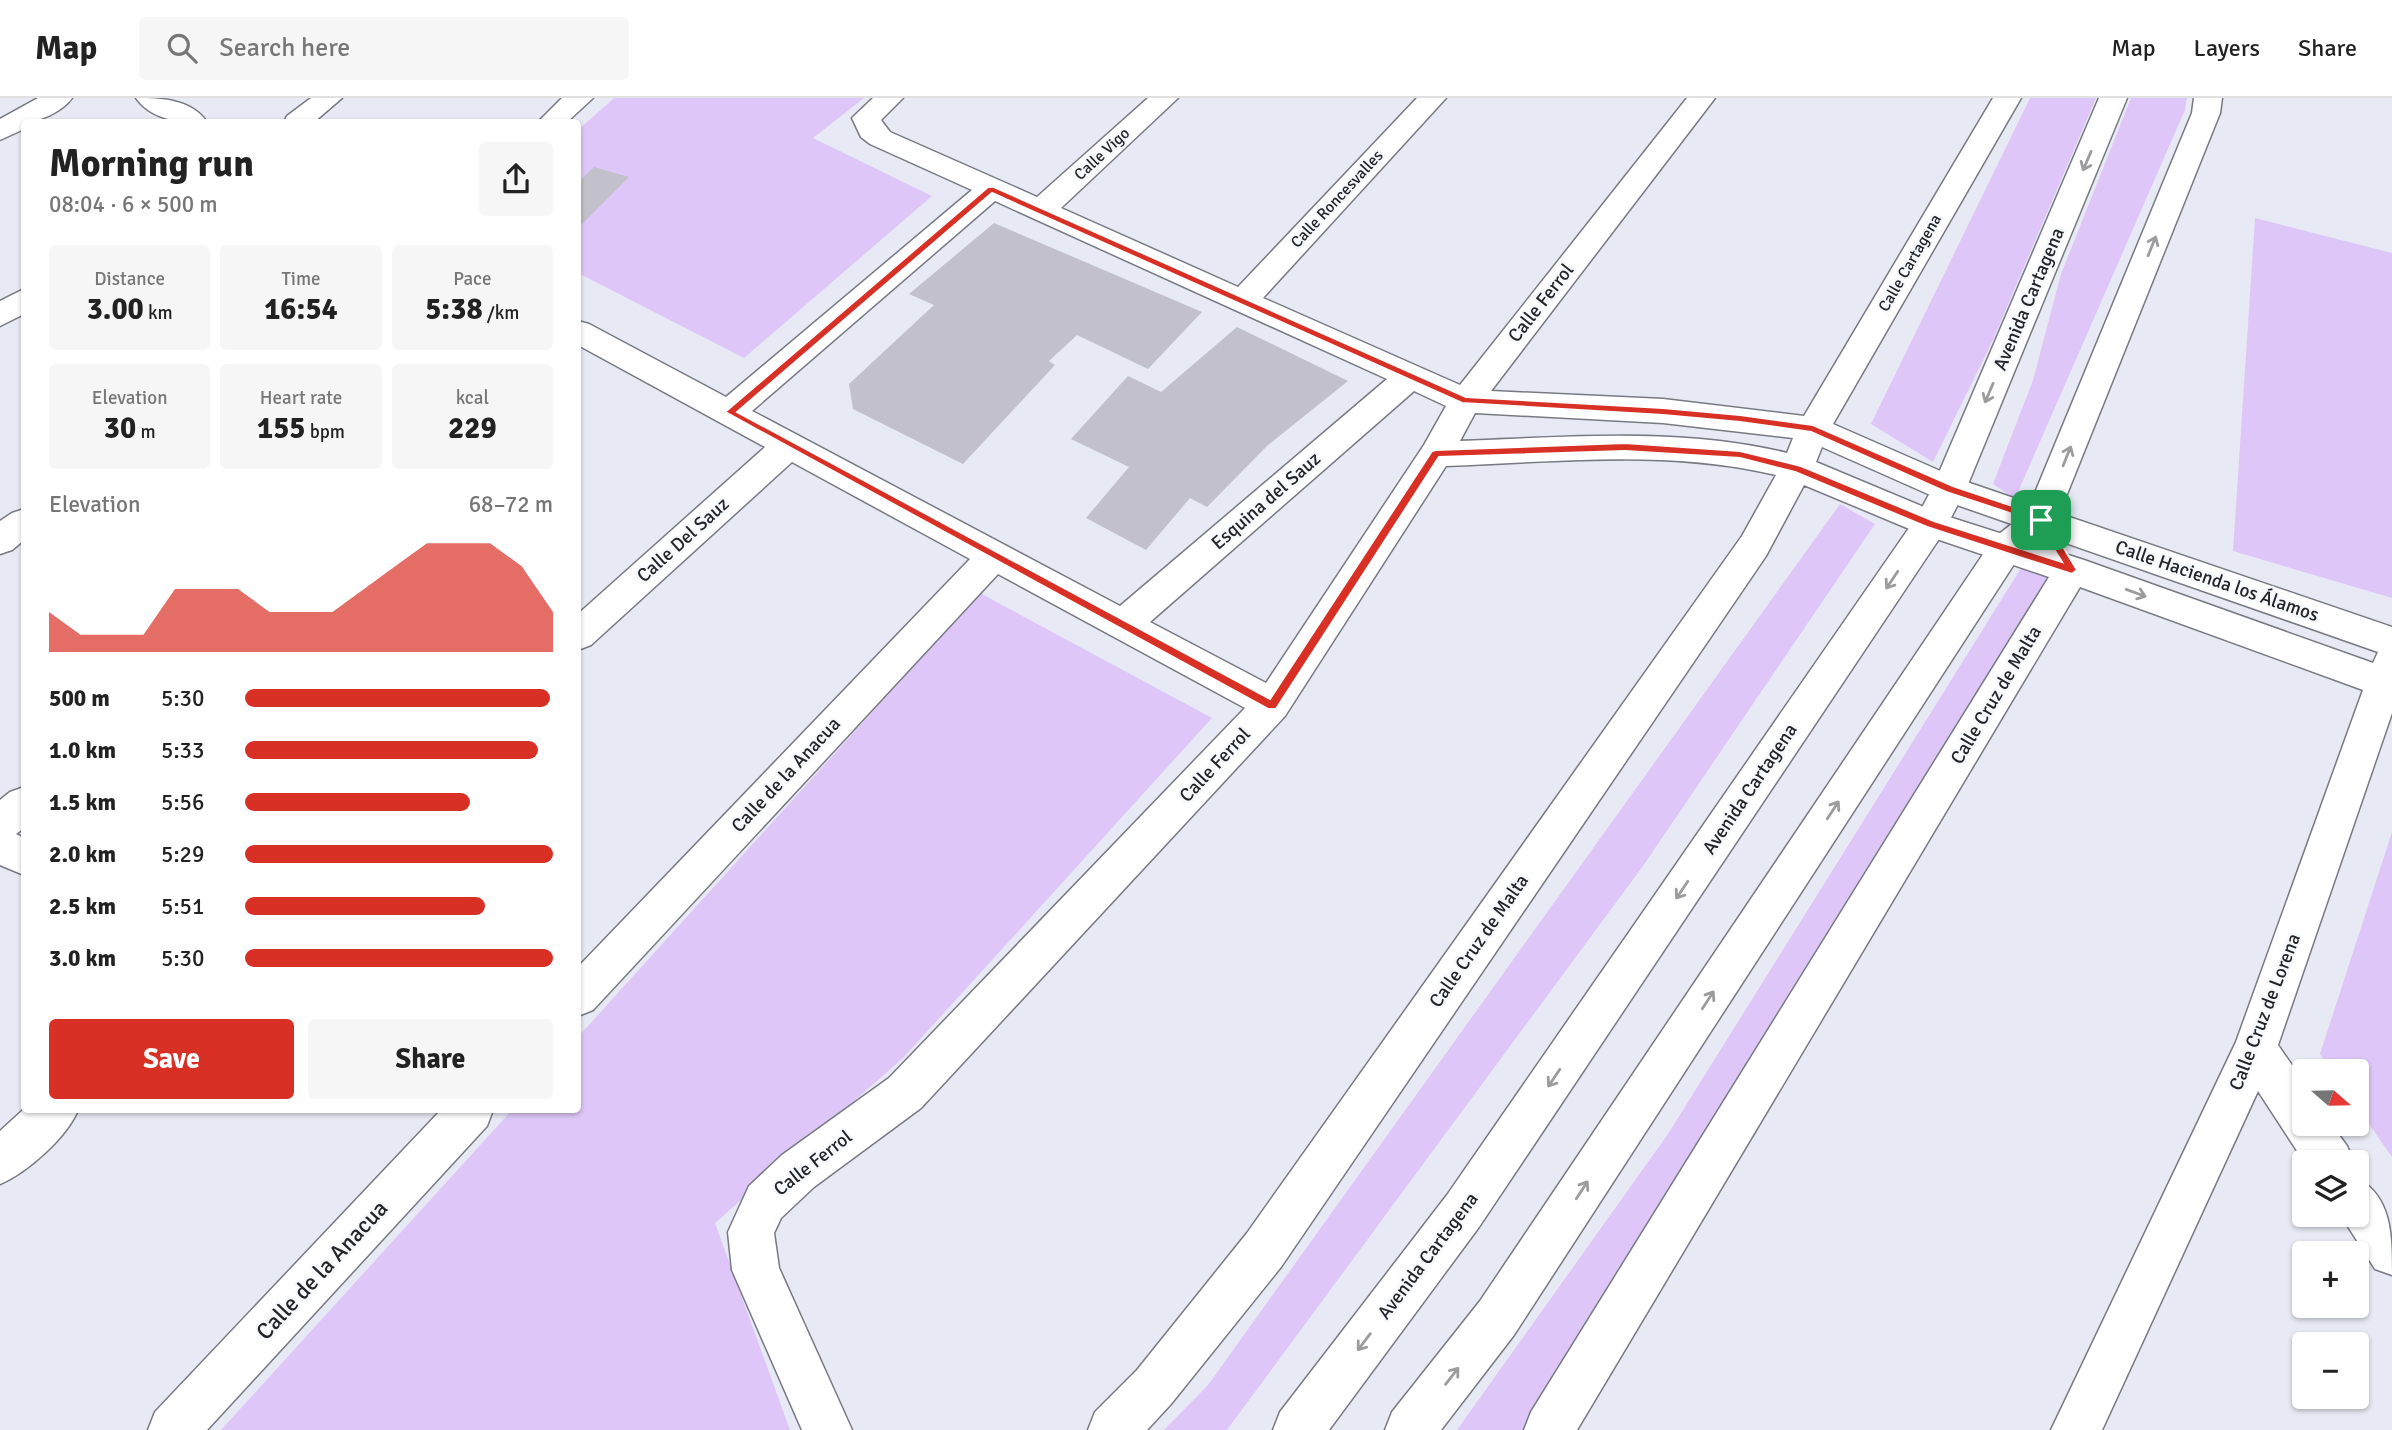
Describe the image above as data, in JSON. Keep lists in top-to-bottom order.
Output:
{
  "streets": {
    "street": [
      "Calle Vigo",
      "Calle Roncesvalles",
      "Calle Cartagena",
      "Avenida Cartagena",
      "Calle Ferrol",
      "Esquina del Sauz",
      "Calle Del Sauz",
      "Calle Hacienda los Álamos",
      "Calle Cruz de Malta",
      "Calle de la Anacua",
      "Calle Cruz de Lorena"
    ]
  },
  "crossings": [
    ["Calle Cartagena", "Calle Cruz de Malta"],
    ["Avenida Cartagena", "Calle Hacienda los Álamos"],
    ["Calle Hacienda los Álamos", "Calle Cruz de Malta"],
    ["Calle Hacienda los Álamos", "Calle Cruz de Lorena"]
  ],
  "north": "right",
  "page": {
    "header": "Map",
    "search": "Search here",
    "nav": ["Map", "Layers", "Share"],
    "heading": ["Morning run", "08:04 · 6 × 500 m"],
    "stats": [
      ["Distance", "3.00 km"],
      ["Time", "16:54"],
      ["Pace", "5:38 /km"],
      ["Elevation", "30 m"],
      ["Heart rate", "155 bpm"],
      ["kcal", "229"]
    ],
    "chart": ["Elevation", "68–72 m"],
    "list": [
      {
        "name": "500 m",
        "note": "5:30"
      },
      {
        "name": "1.0 km",
        "note": "5:33"
      },
      {
        "name": "1.5 km",
        "note": "5:56"
      },
      {
        "name": "2.0 km",
        "note": "5:29"
      },
      {
        "name": "2.5 km",
        "note": "5:51"
      },
      {
        "name": "3.0 km",
        "note": "5:30"
      }
    ],
    "buttons": ["Save", "Share"],
    "map_buttons": ["+", "−"]
  }
}
